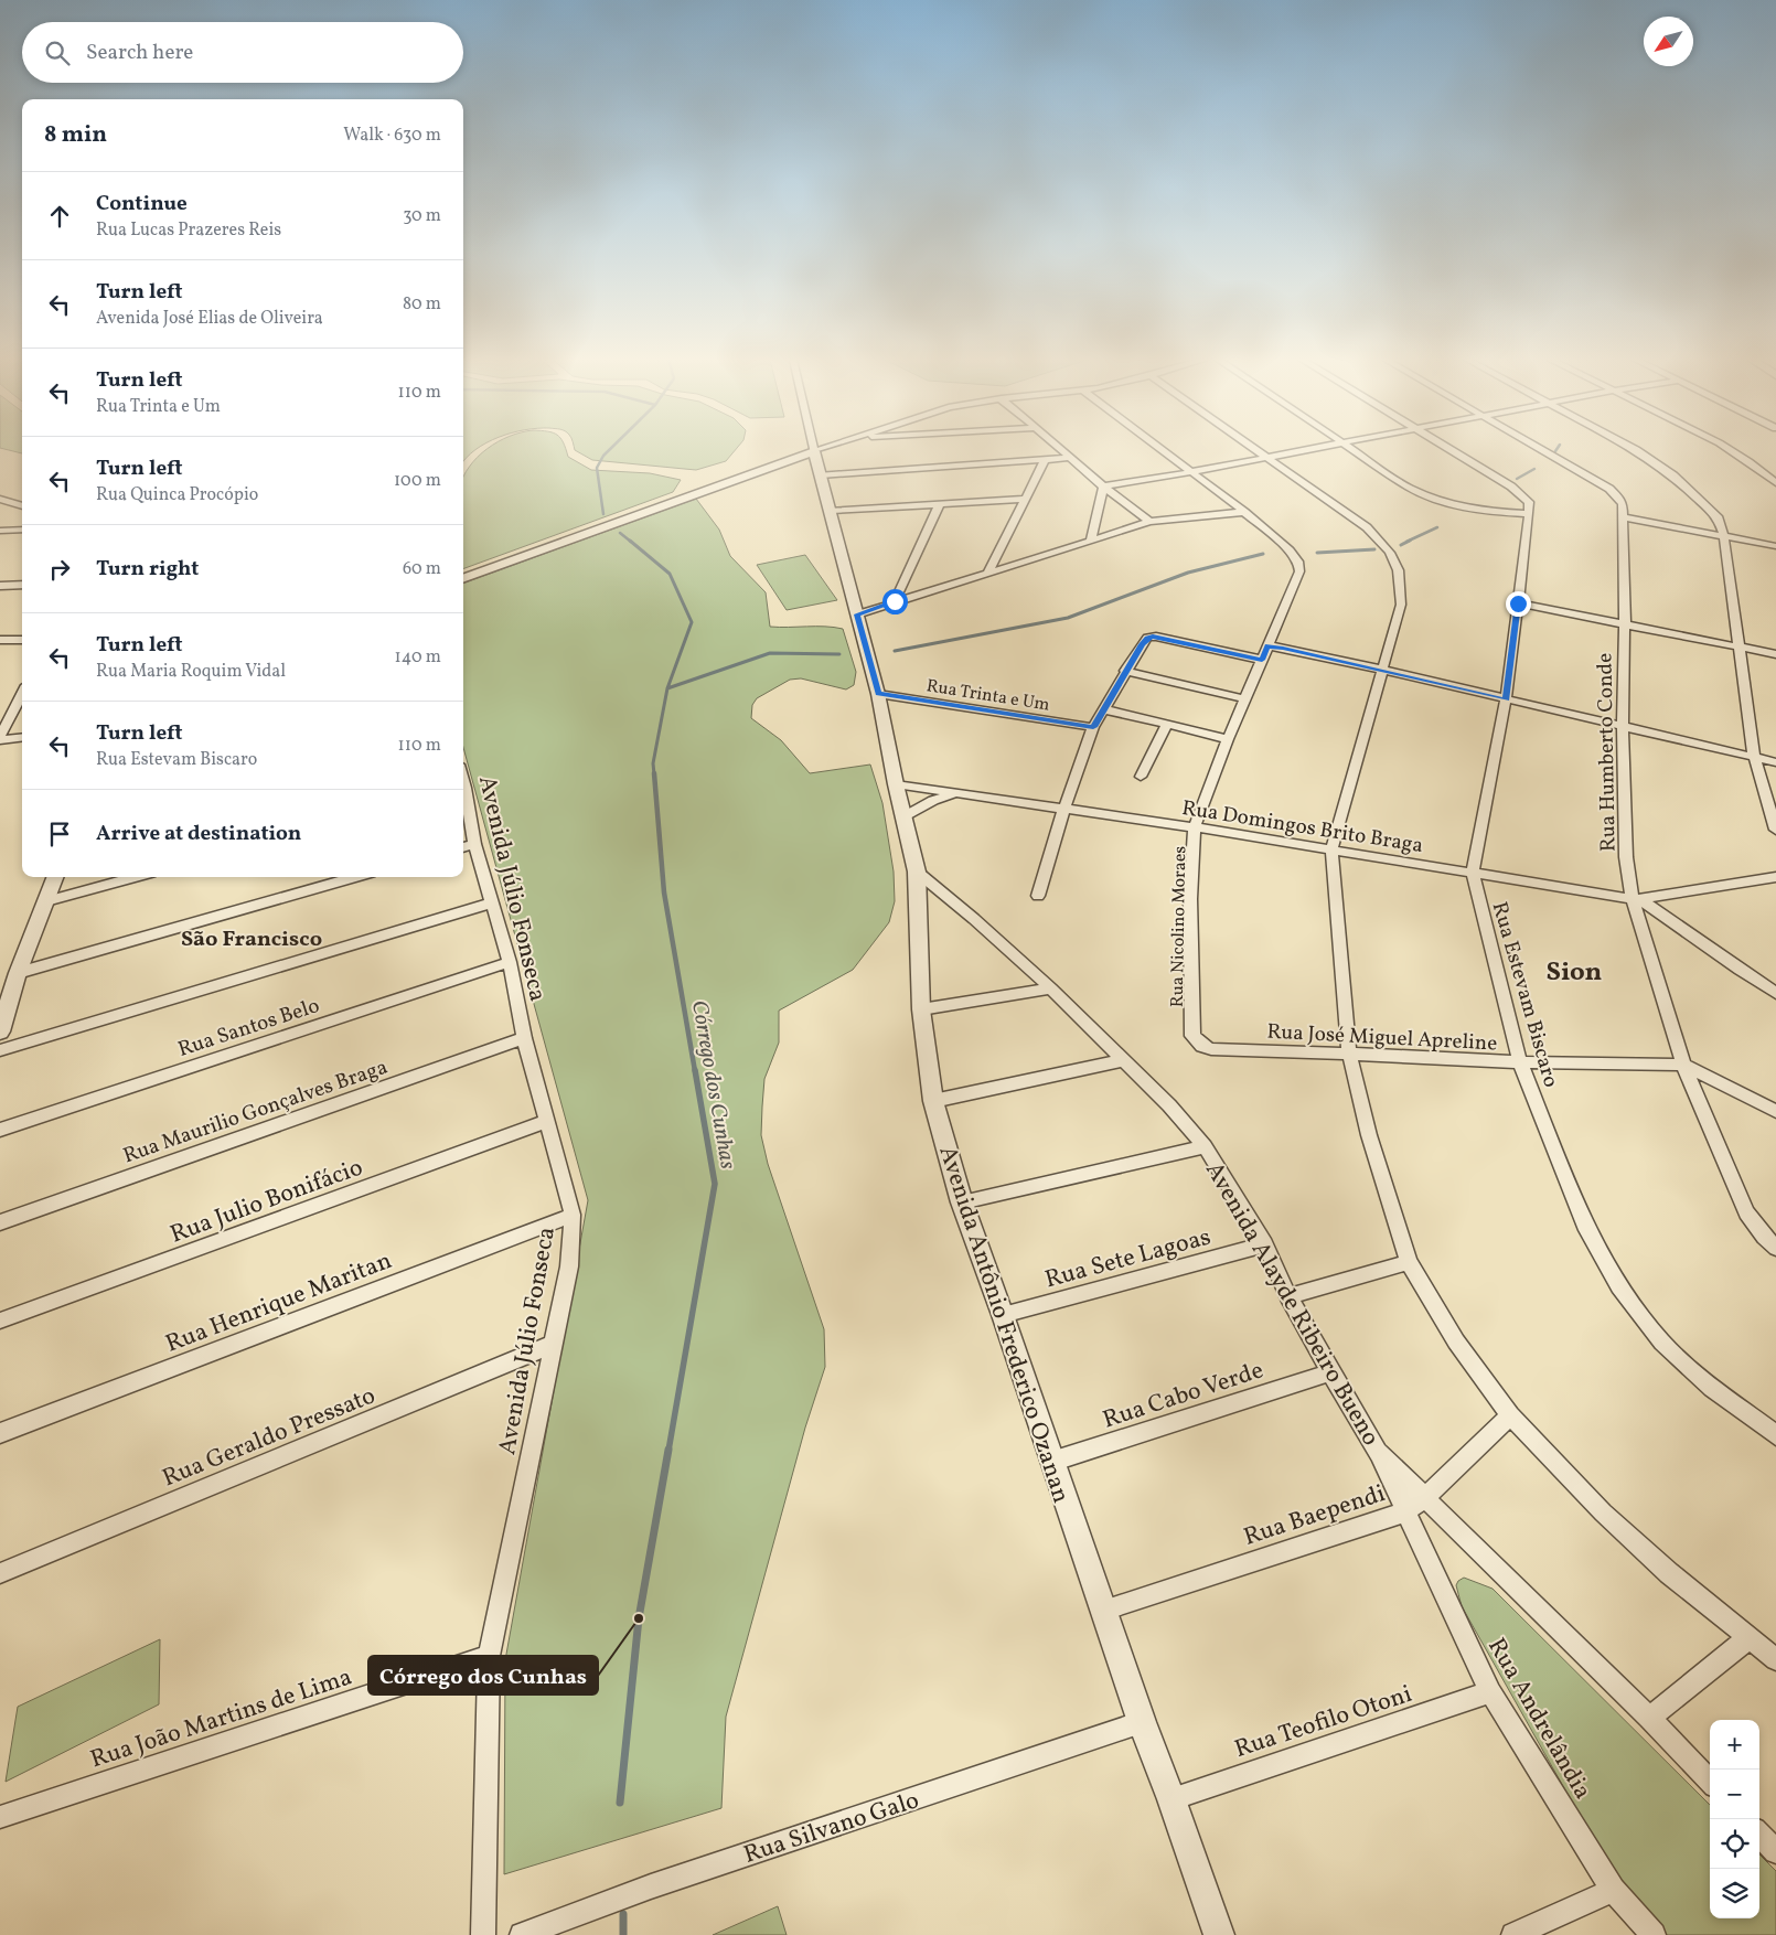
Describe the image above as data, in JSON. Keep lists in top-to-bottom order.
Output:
{
  "streets": {
    "street": [
      "Rua Trinta e Um",
      "Rua Humberto Conde",
      "Rua Domingos Brito Braga",
      "Avenida Júlio Fonseca",
      "Rua Nicolino Moraes",
      "Rua Estevam Biscaro",
      "Rua Santos Belo",
      "Rua José Miguel Apreline",
      "Rua Maurilio Gonçalves Braga",
      "Rua Julio Bonifácio",
      "Rua Sete Lagoas",
      "Rua Henrique Maritan",
      "Avenida Alayde Ribeiro Bueno",
      "Avenida Antônio Frederico Ozanan",
      "Rua Cabo Verde",
      "Rua Geraldo Pressato",
      "Rua Baependi",
      "Rua João Martins de Lima",
      "Rua Andrelândia",
      "Rua Teofilo Otoni",
      "Rua Silvano Galo"
    ]
  },
  "crossings": [
    ["Rua Trinta e Um", "Avenida Antônio Frederico Ozanan"],
    ["Rua Humberto Conde", "Rua Domingos Brito Braga"],
    ["Rua Humberto Conde", "Rua José Miguel Apreline"],
    ["Rua Domingos Brito Braga", "Rua Nicolino Moraes"],
    ["Rua Domingos Brito Braga", "Rua Estevam Biscaro"],
    ["Rua Domingos Brito Braga", "Avenida Antônio Frederico Ozanan"],
    ["Avenida Júlio Fonseca", "Rua Santos Belo"],
    ["Avenida Júlio Fonseca", "Rua Maurilio Gonçalves Braga"],
    ["Avenida Júlio Fonseca", "Rua Julio Bonifácio"],
    ["Avenida Júlio Fonseca", "Rua Henrique Maritan"],
    ["Avenida Júlio Fonseca", "Rua Geraldo Pressato"],
    ["Avenida Júlio Fonseca", "Rua João Martins de Lima"],
    ["Rua Nicolino Moraes", "Rua José Miguel Apreline"],
    ["Rua Estevam Biscaro", "Rua José Miguel Apreline"],
    ["Rua Sete Lagoas", "Avenida Alayde Ribeiro Bueno"],
    ["Rua Sete Lagoas", "Avenida Antônio Frederico Ozanan"],
    ["Avenida Alayde Ribeiro Bueno", "Avenida Antônio Frederico Ozanan"],
    ["Avenida Alayde Ribeiro Bueno", "Rua Cabo Verde"],
    ["Avenida Alayde Ribeiro Bueno", "Rua Baependi"],
    ["Avenida Alayde Ribeiro Bueno", "Rua Andrelândia"],
    ["Avenida Antônio Frederico Ozanan", "Rua Cabo Verde"],
    ["Avenida Antônio Frederico Ozanan", "Rua Baependi"],
    ["Avenida Antônio Frederico Ozanan", "Rua Teofilo Otoni"],
    ["Avenida Antônio Frederico Ozanan", "Rua Silvano Galo"],
    ["Rua Baependi", "Rua Andrelândia"],
    ["Rua Andrelândia", "Rua Teofilo Otoni"]
  ],
  "districts": ["São Francisco", "Sion"],
  "water": ["Córrego dos Cunhas"],
  "places": ["Córrego dos Cunhas"],
  "north": "bottom left",
  "page": {
    "search": "Search here",
    "heading": ["8 min", "Walk · 630 m"],
    "list": [
      ["Continue", "Rua Lucas Prazeres Reis", "30 m"],
      ["Turn left", "Avenida José Elias de Oliveira", "80 m"],
      ["Turn left", "Rua Trinta e Um", "110 m"],
      ["Turn left", "Rua Quinca Procópio", "100 m"],
      ["Turn right", "60 m"],
      ["Turn left", "Rua Maria Roquim Vidal", "140 m"],
      ["Turn left", "Rua Estevam Biscaro", "110 m"],
      "Arrive at destination"
    ],
    "map_buttons": ["+", "−"]
  }
}
